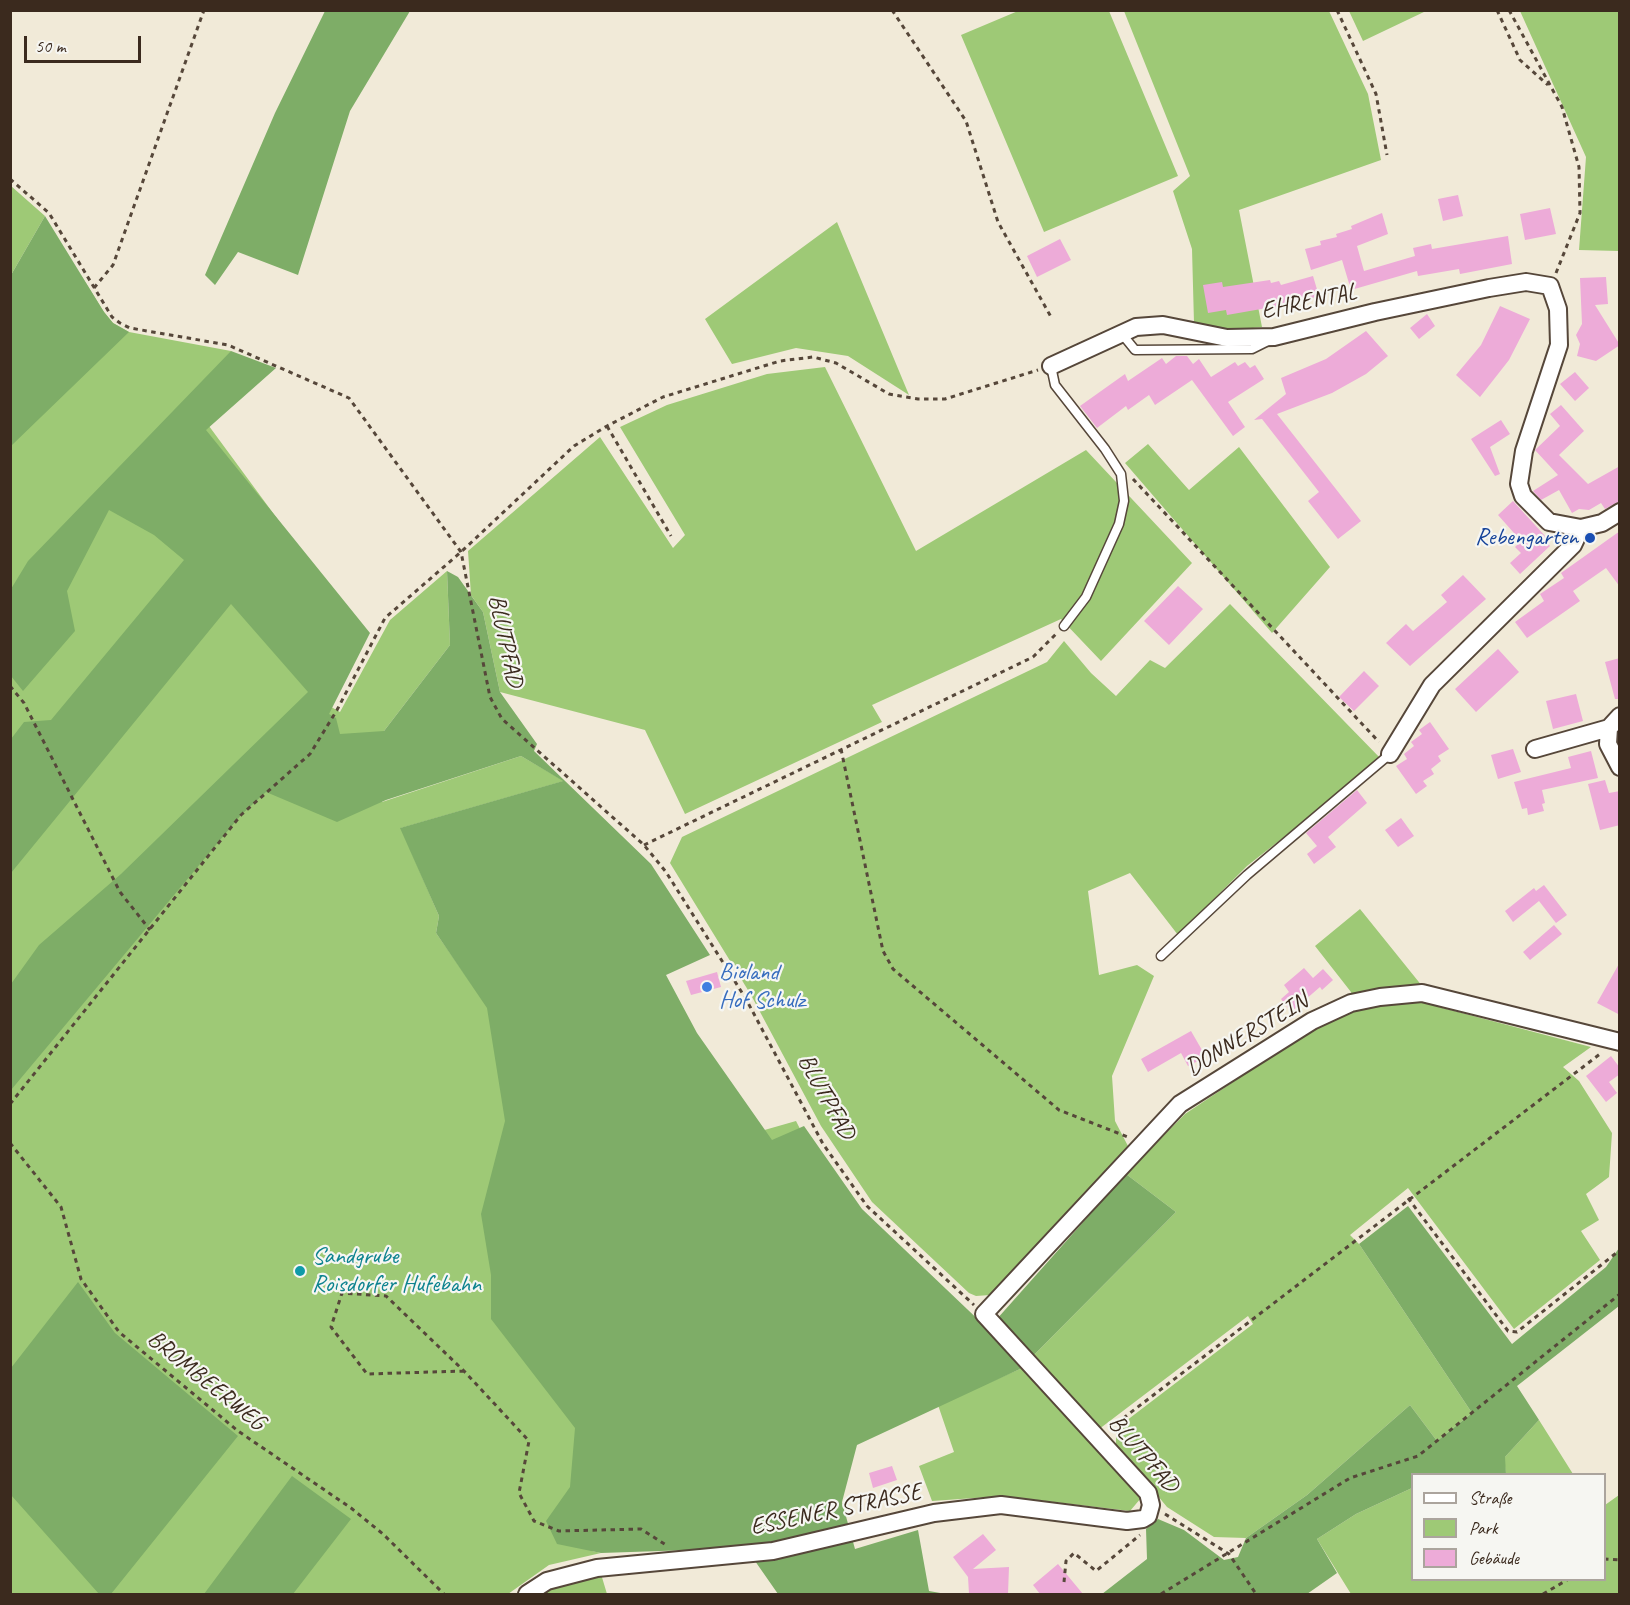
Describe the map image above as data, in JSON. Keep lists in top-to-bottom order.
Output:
{
  "streets": {
    "street": [
      "EHRENTAL",
      "BLUTPFAD",
      "DONNERSTEIN",
      "ESSENER STRASSE"
    ],
    "path": ["BROMBEERWEG"]
  },
  "crossings": [
    ["BLUTPFAD", "DONNERSTEIN"],
    ["BLUTPFAD", "ESSENER STRASSE"]
  ],
  "places": ["Rebengarten", "Bioland Hof Schulz", "Sandgrube Roisdorfer Hufebahn"],
  "legend": ["Straße", "Park", "Gebäude"],
  "scale_bar": "50 m"
}
